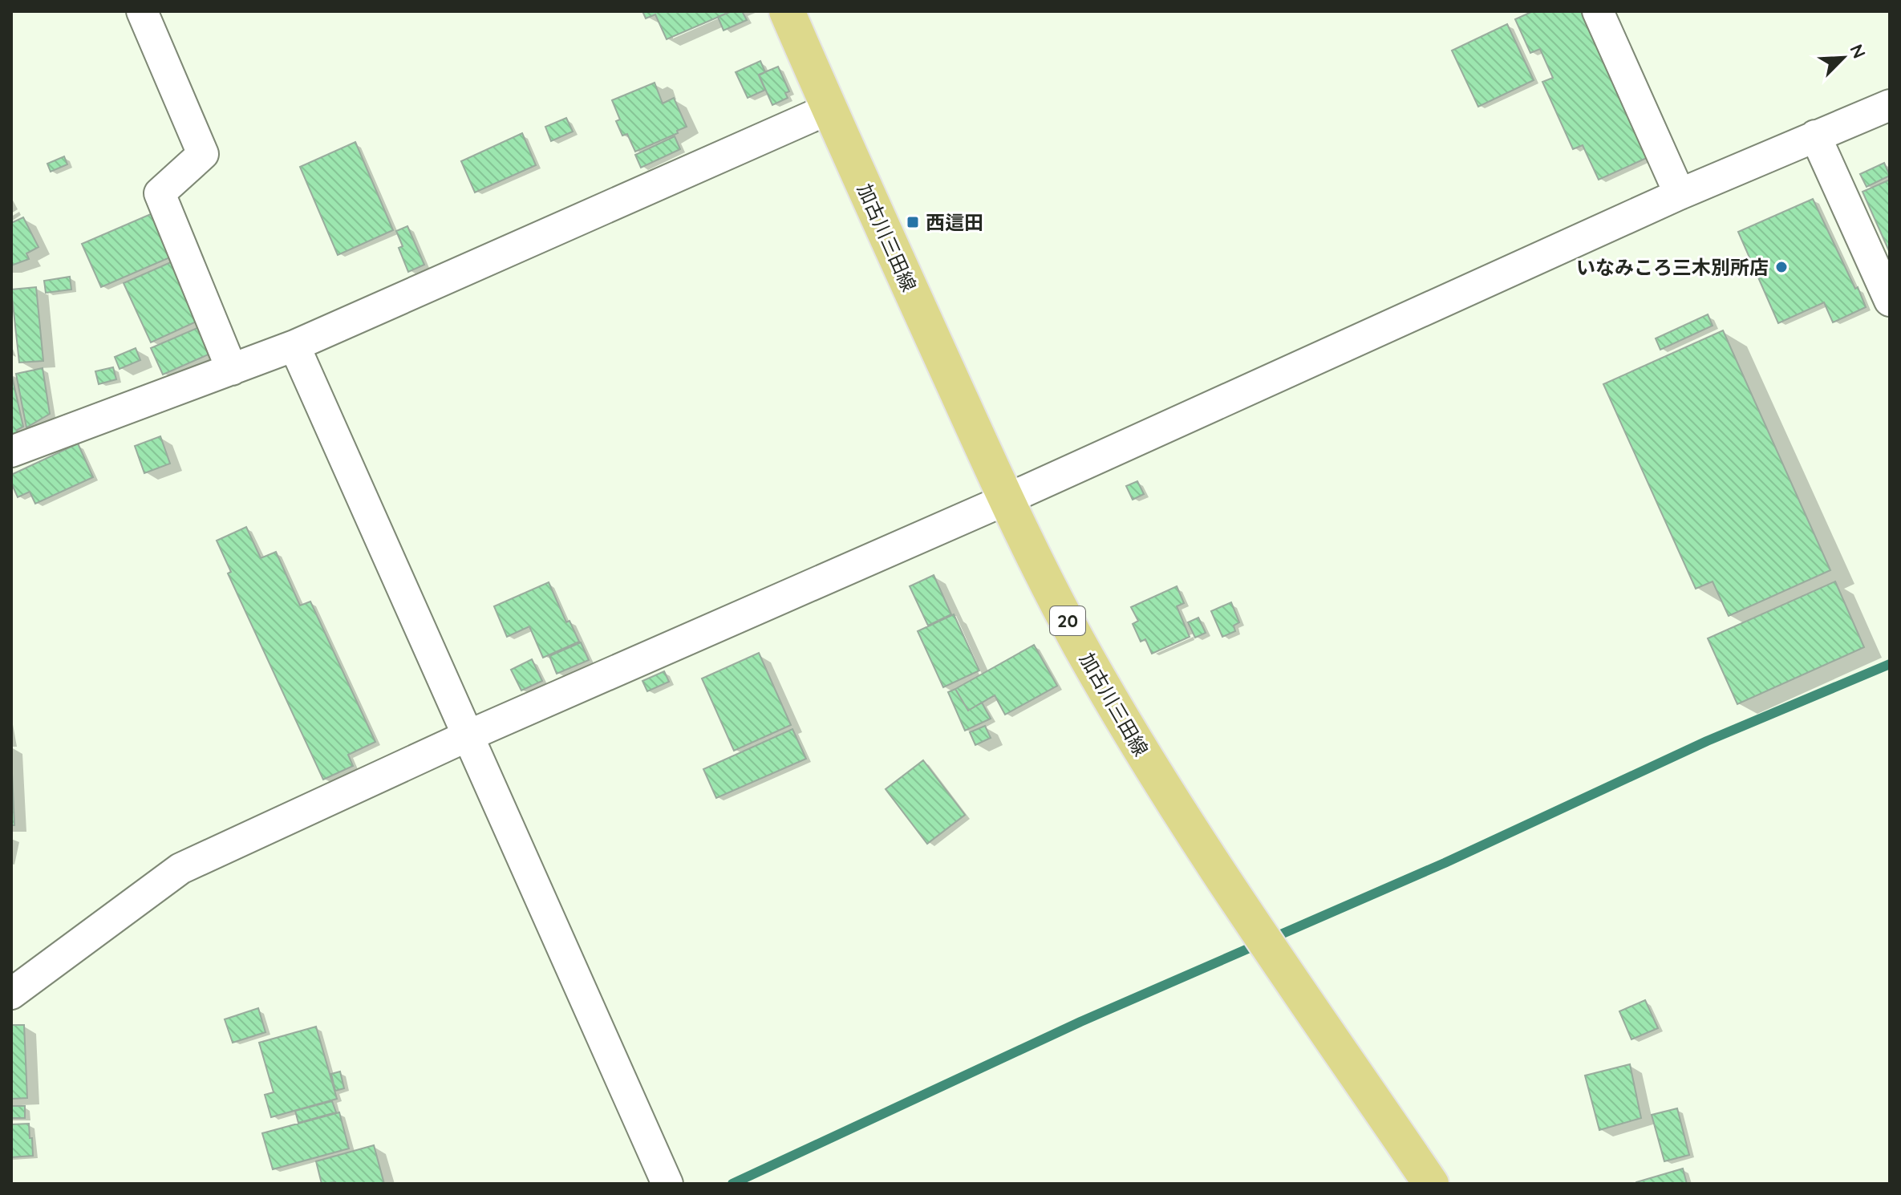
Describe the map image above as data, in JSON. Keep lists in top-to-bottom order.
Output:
{
  "streets": {
    "main road": ["加古川三田線", "20"]
  },
  "places": {
    "transit": ["西這田"],
    "other": ["いなみころ三木別所店"]
  },
  "north": "top right"
}
